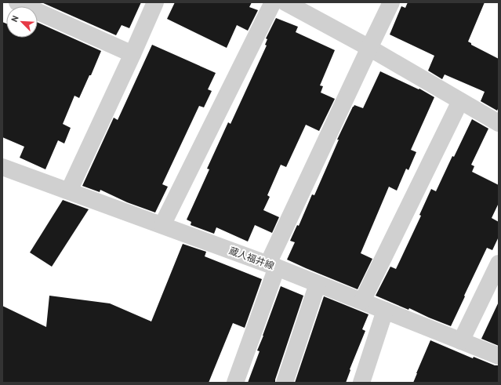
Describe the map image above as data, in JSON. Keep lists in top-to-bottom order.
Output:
{
  "streets": {
    "street": ["蔵人福井線"]
  },
  "north": "top left"
}
